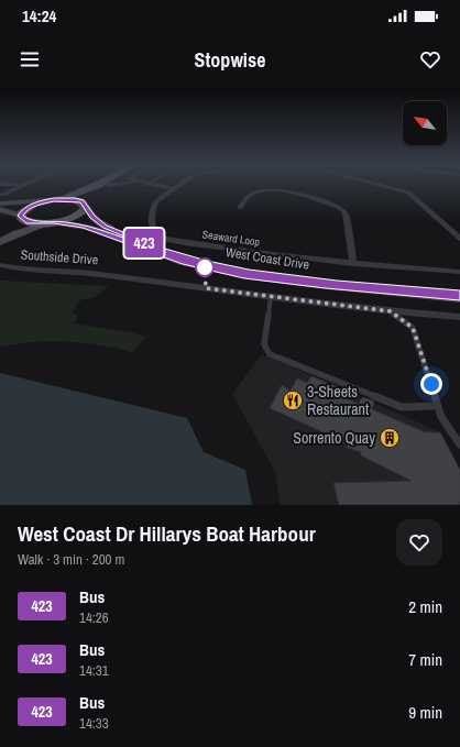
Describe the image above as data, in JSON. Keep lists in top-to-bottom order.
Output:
{
  "streets": {
    "main road": ["West Coast Drive"],
    "street": ["Seaward Loop", "Southside Drive"]
  },
  "places": {
    "restaurant": ["3-Sheets Restaurant"],
    "building": ["Sorrento Quay"]
  },
  "lines": ["bus line 423"],
  "north": "top left",
  "page": {
    "status": "14:24",
    "header": "Stopwise",
    "on_map": "423",
    "heading": ["West Coast Dr Hillarys Boat Harbour", "Walk · 3 min · 200 m"],
    "list": [
      {
        "mark": "423",
        "name": "Bus",
        "note": "14:26",
        "value": "2 min"
      },
      {
        "mark": "423",
        "name": "Bus",
        "note": "14:31",
        "value": "7 min"
      },
      {
        "mark": "423",
        "name": "Bus",
        "note": "14:33",
        "value": "9 min"
      }
    ]
  }
}
